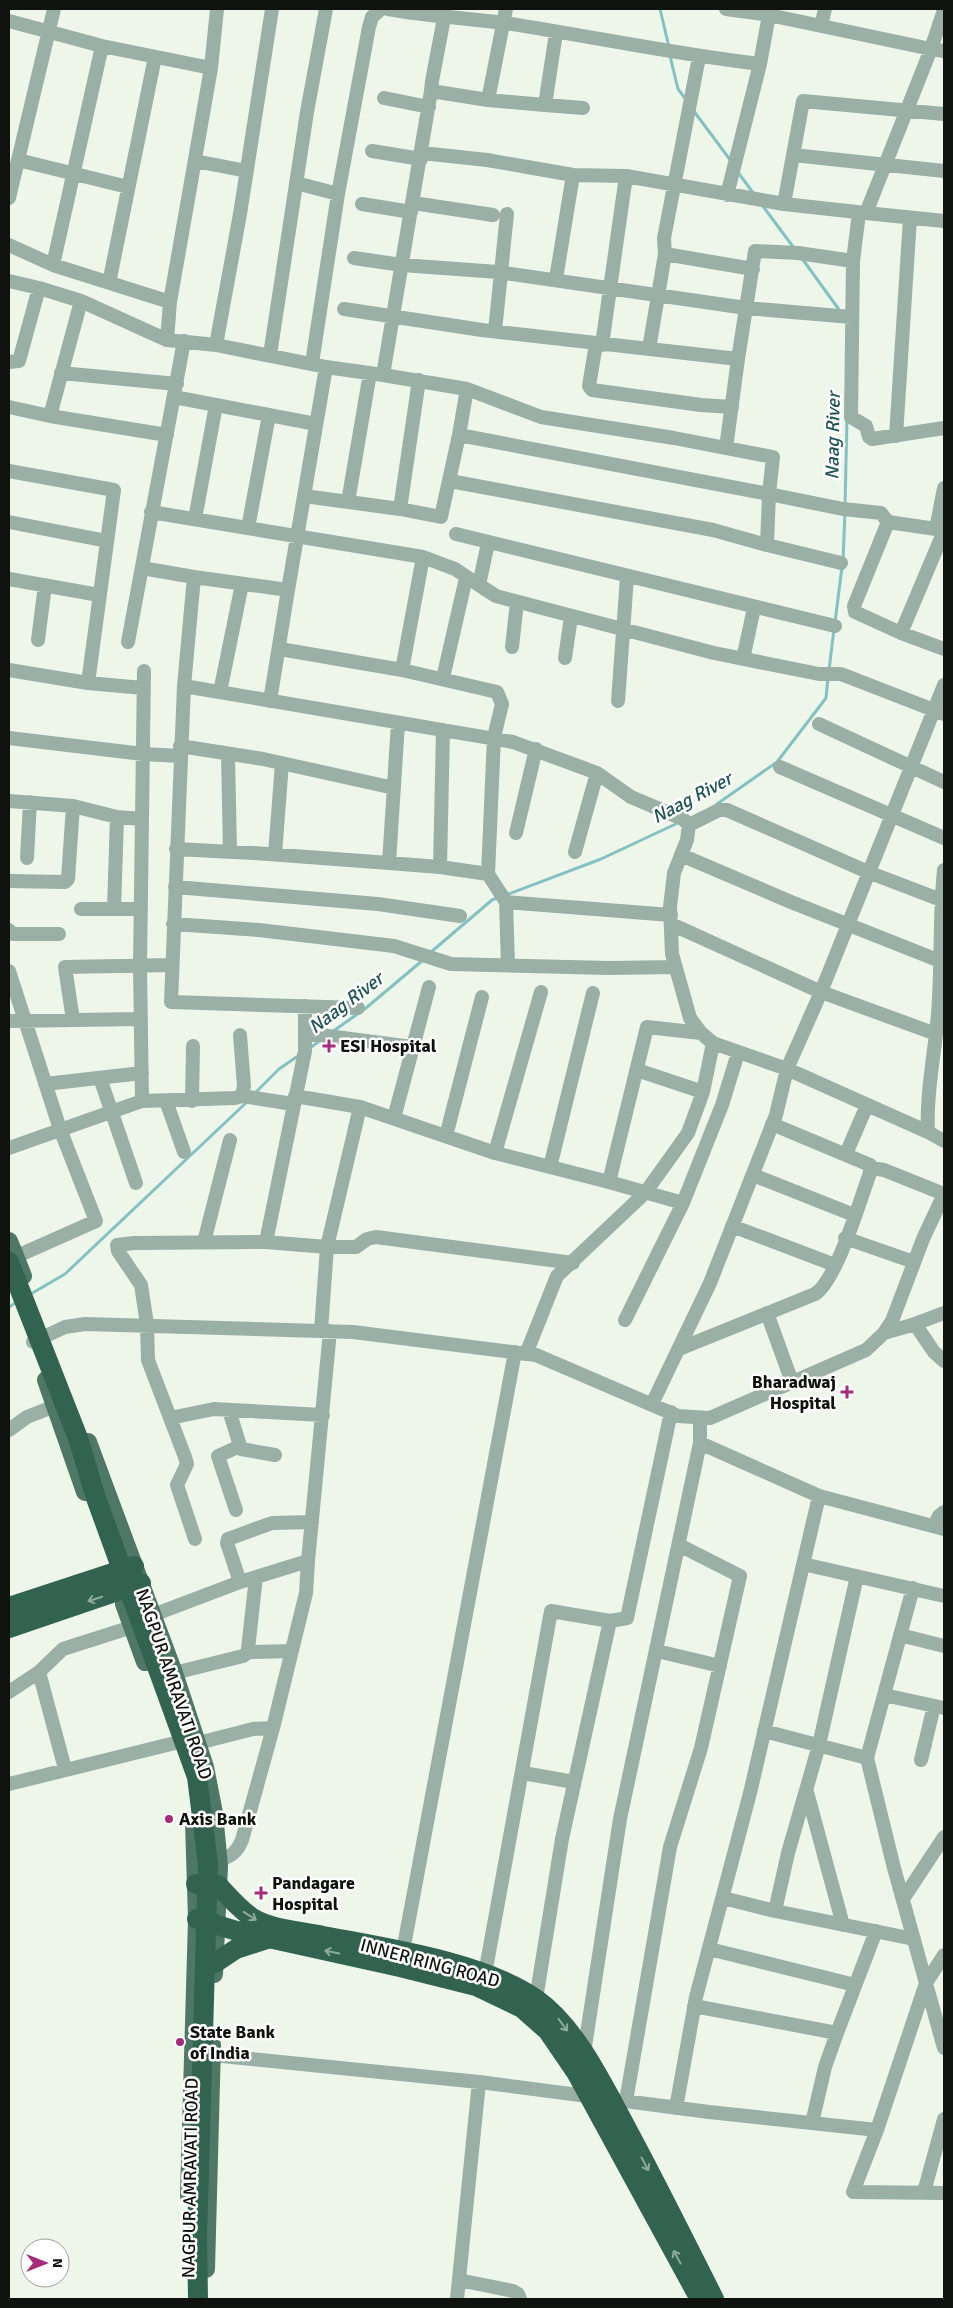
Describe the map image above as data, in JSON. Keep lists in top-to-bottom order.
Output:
{
  "streets": {
    "highway": ["INNER RING ROAD"],
    "main road": ["NAGPUR AMRAVATI ROAD"]
  },
  "crossings": [
    ["NAGPUR AMRAVATI ROAD", "INNER RING ROAD"]
  ],
  "water": ["Naag River"],
  "places": {
    "health": ["ESI Hospital", "Bharadwaj Hospital", "Pandagare Hospital"],
    "other": ["Axis Bank", "State Bank of India"]
  },
  "north": "right"
}
